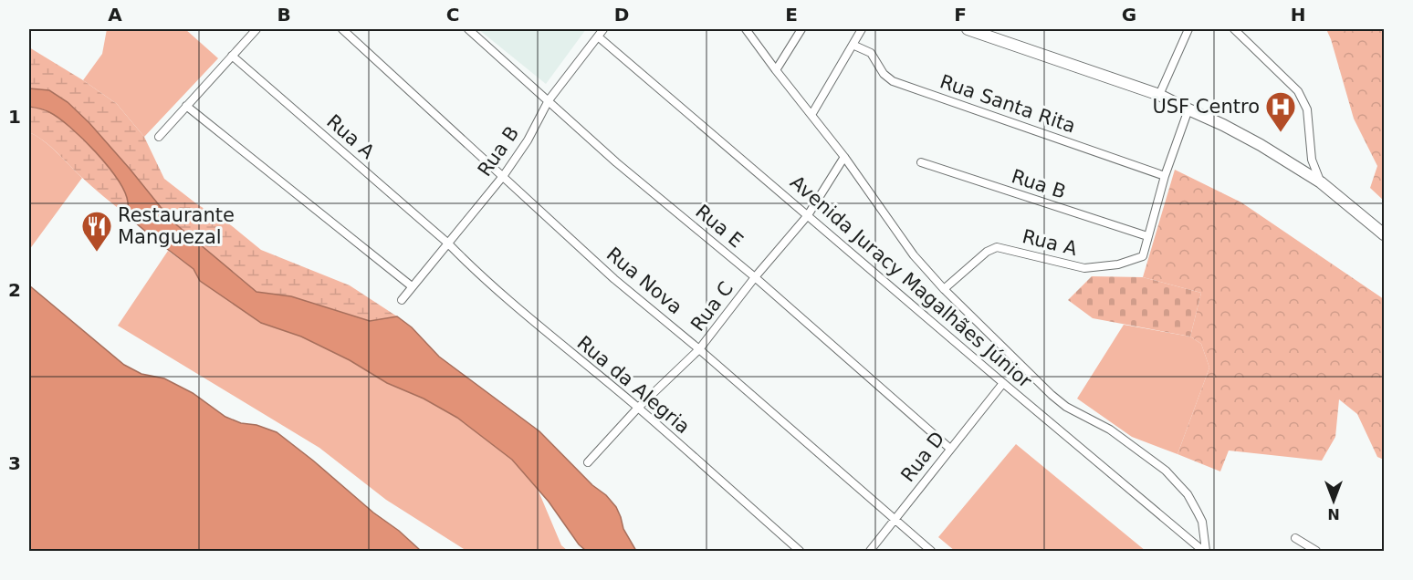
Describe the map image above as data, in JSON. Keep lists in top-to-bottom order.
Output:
{
  "streets": {
    "street": [
      "Rua Santa Rita",
      "Rua A",
      "Rua B",
      "Rua E",
      "Rua Nova",
      "Avenida Juracy Magalhães Júnior",
      "Rua C",
      "Rua da Alegria",
      "Rua D"
    ]
  },
  "crossings": [
    ["Rua Santa Rita", "Rua A"],
    ["Rua A", "Rua B"],
    ["Rua A", "Rua da Alegria"],
    ["Rua B", "Rua E"],
    ["Rua B", "Rua Nova"],
    ["Rua B", "Avenida Juracy Magalhães Júnior"],
    ["Rua B", "Rua da Alegria"],
    ["Rua E", "Rua C"],
    ["Rua E", "Rua D"],
    ["Rua Nova", "Rua C"],
    ["Rua Nova", "Rua D"],
    ["Avenida Juracy Magalhães Júnior", "Rua C"],
    ["Avenida Juracy Magalhães Júnior", "Rua D"],
    ["Rua C", "Rua da Alegria"]
  ],
  "places": {
    "hospital": ["USF Centro"],
    "restaurant": ["Restaurante Manguezal"]
  },
  "north": "bottom",
  "grid": {
    "columns": [
      "A",
      "B",
      "C",
      "D",
      "E",
      "F",
      "G",
      "H"
    ],
    "rows": ["1", "2", "3"]
  }
}
